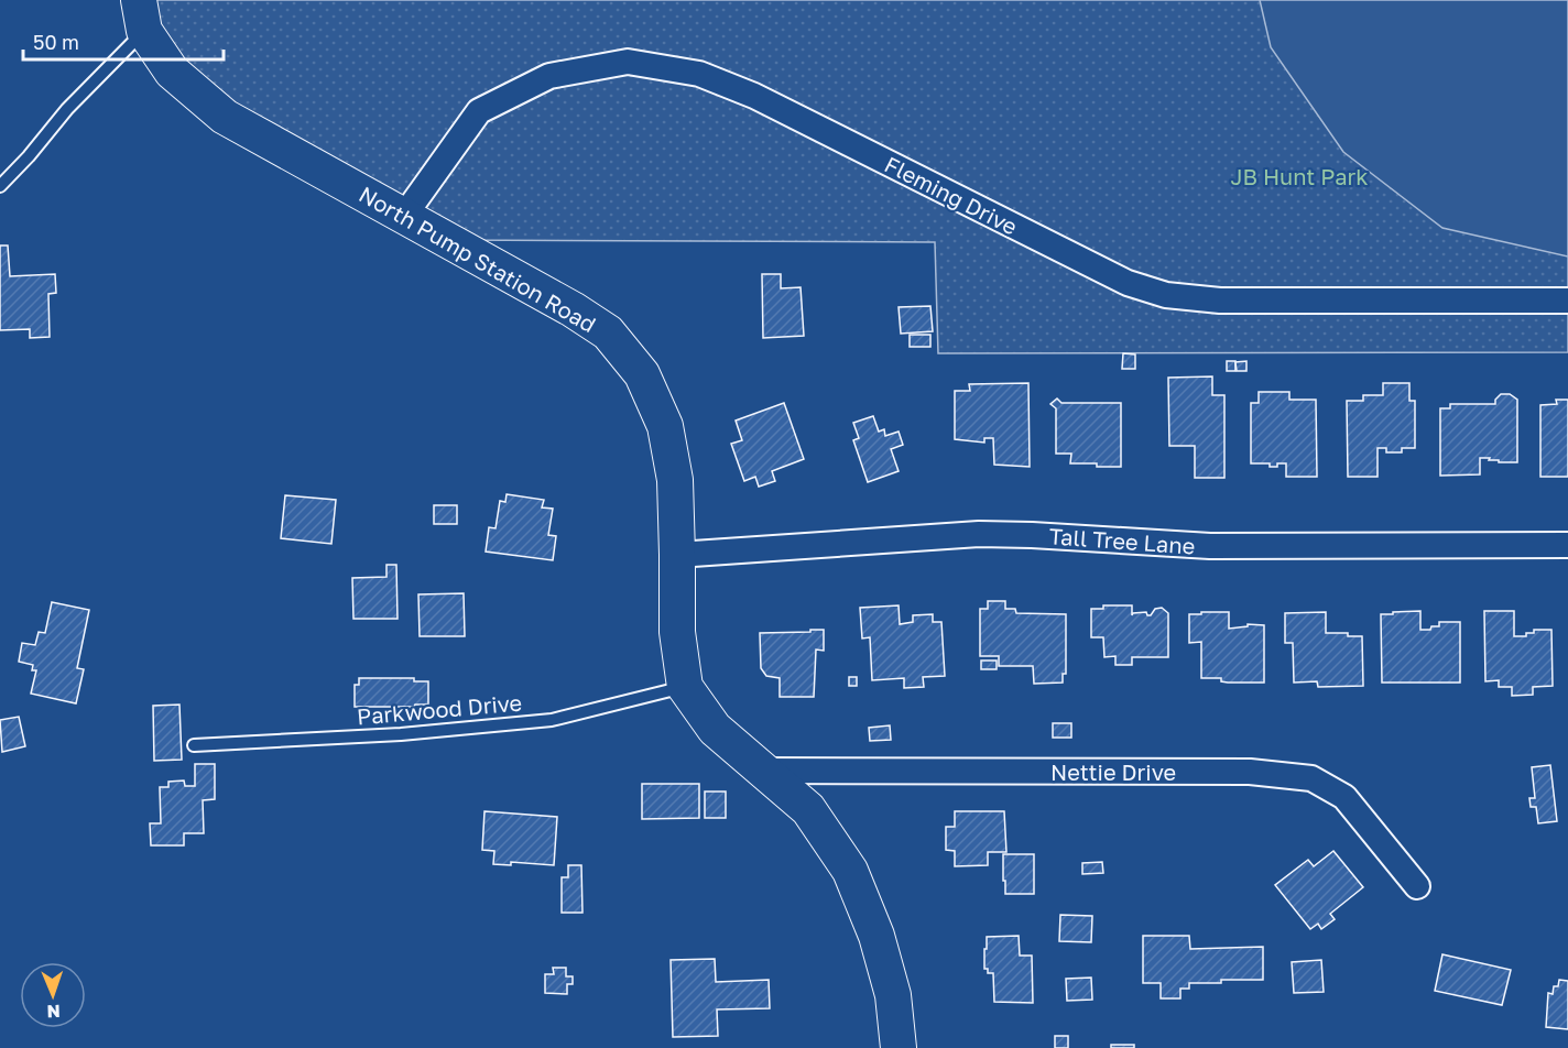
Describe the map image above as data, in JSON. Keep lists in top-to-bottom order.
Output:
{
  "streets": {
    "street": [
      "Fleming Drive",
      "North Pump Station Road",
      "Tall Tree Lane",
      "Nettie Drive"
    ],
    "lane": ["Parkwood Drive"]
  },
  "crossings": [
    ["Fleming Drive", "North Pump Station Road"],
    ["North Pump Station Road", "Tall Tree Lane"],
    ["North Pump Station Road", "Parkwood Drive"],
    ["North Pump Station Road", "Nettie Drive"]
  ],
  "parks": ["JB Hunt Park"],
  "scale_bar": "50 m",
  "north": "bottom"
}
